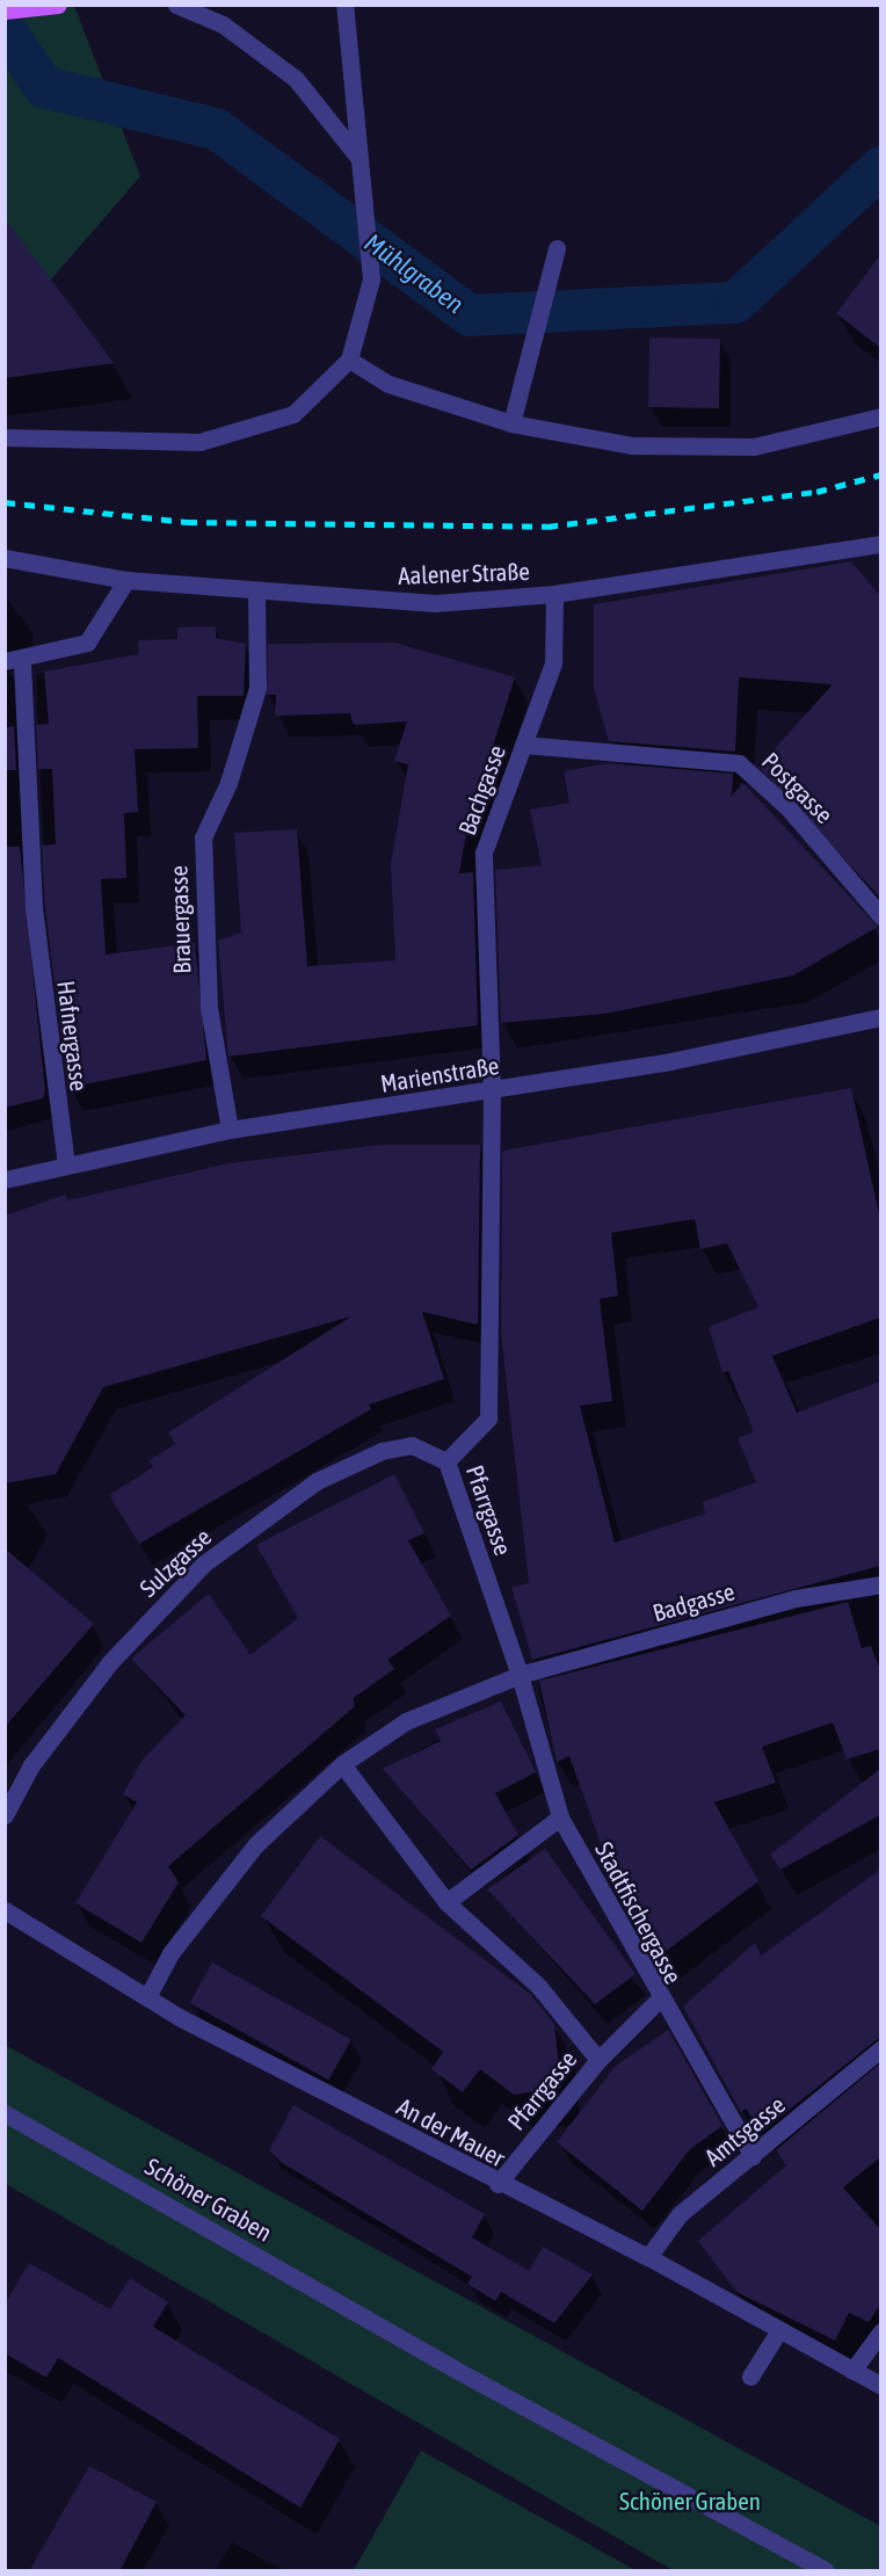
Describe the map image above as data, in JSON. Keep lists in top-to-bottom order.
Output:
{
  "streets": {
    "street": [
      "Aalener Straße",
      "Postgasse",
      "Bachgasse",
      "Brauergasse",
      "Hafnergasse",
      "Marienstraße",
      "Pfarrgasse",
      "Sulzgasse",
      "Badgasse",
      "Stadtfischergasse",
      "Amtsgasse",
      "An der Mauer",
      "Schöner Graben"
    ]
  },
  "crossings": [
    ["Aalener Straße", "Bachgasse"],
    ["Aalener Straße", "Brauergasse"],
    ["Postgasse", "Bachgasse"],
    ["Bachgasse", "Marienstraße"],
    ["Bachgasse", "Pfarrgasse"],
    ["Brauergasse", "Marienstraße"],
    ["Hafnergasse", "Marienstraße"],
    ["Marienstraße", "Pfarrgasse"],
    ["Pfarrgasse", "Sulzgasse"],
    ["Pfarrgasse", "Badgasse"],
    ["Pfarrgasse", "Stadtfischergasse"],
    ["Pfarrgasse", "An der Mauer"],
    ["Badgasse", "Stadtfischergasse"],
    ["Stadtfischergasse", "Amtsgasse"],
    ["Amtsgasse", "An der Mauer"]
  ],
  "water": ["Mühlgraben"],
  "parks": ["Schöner Graben"]
}
